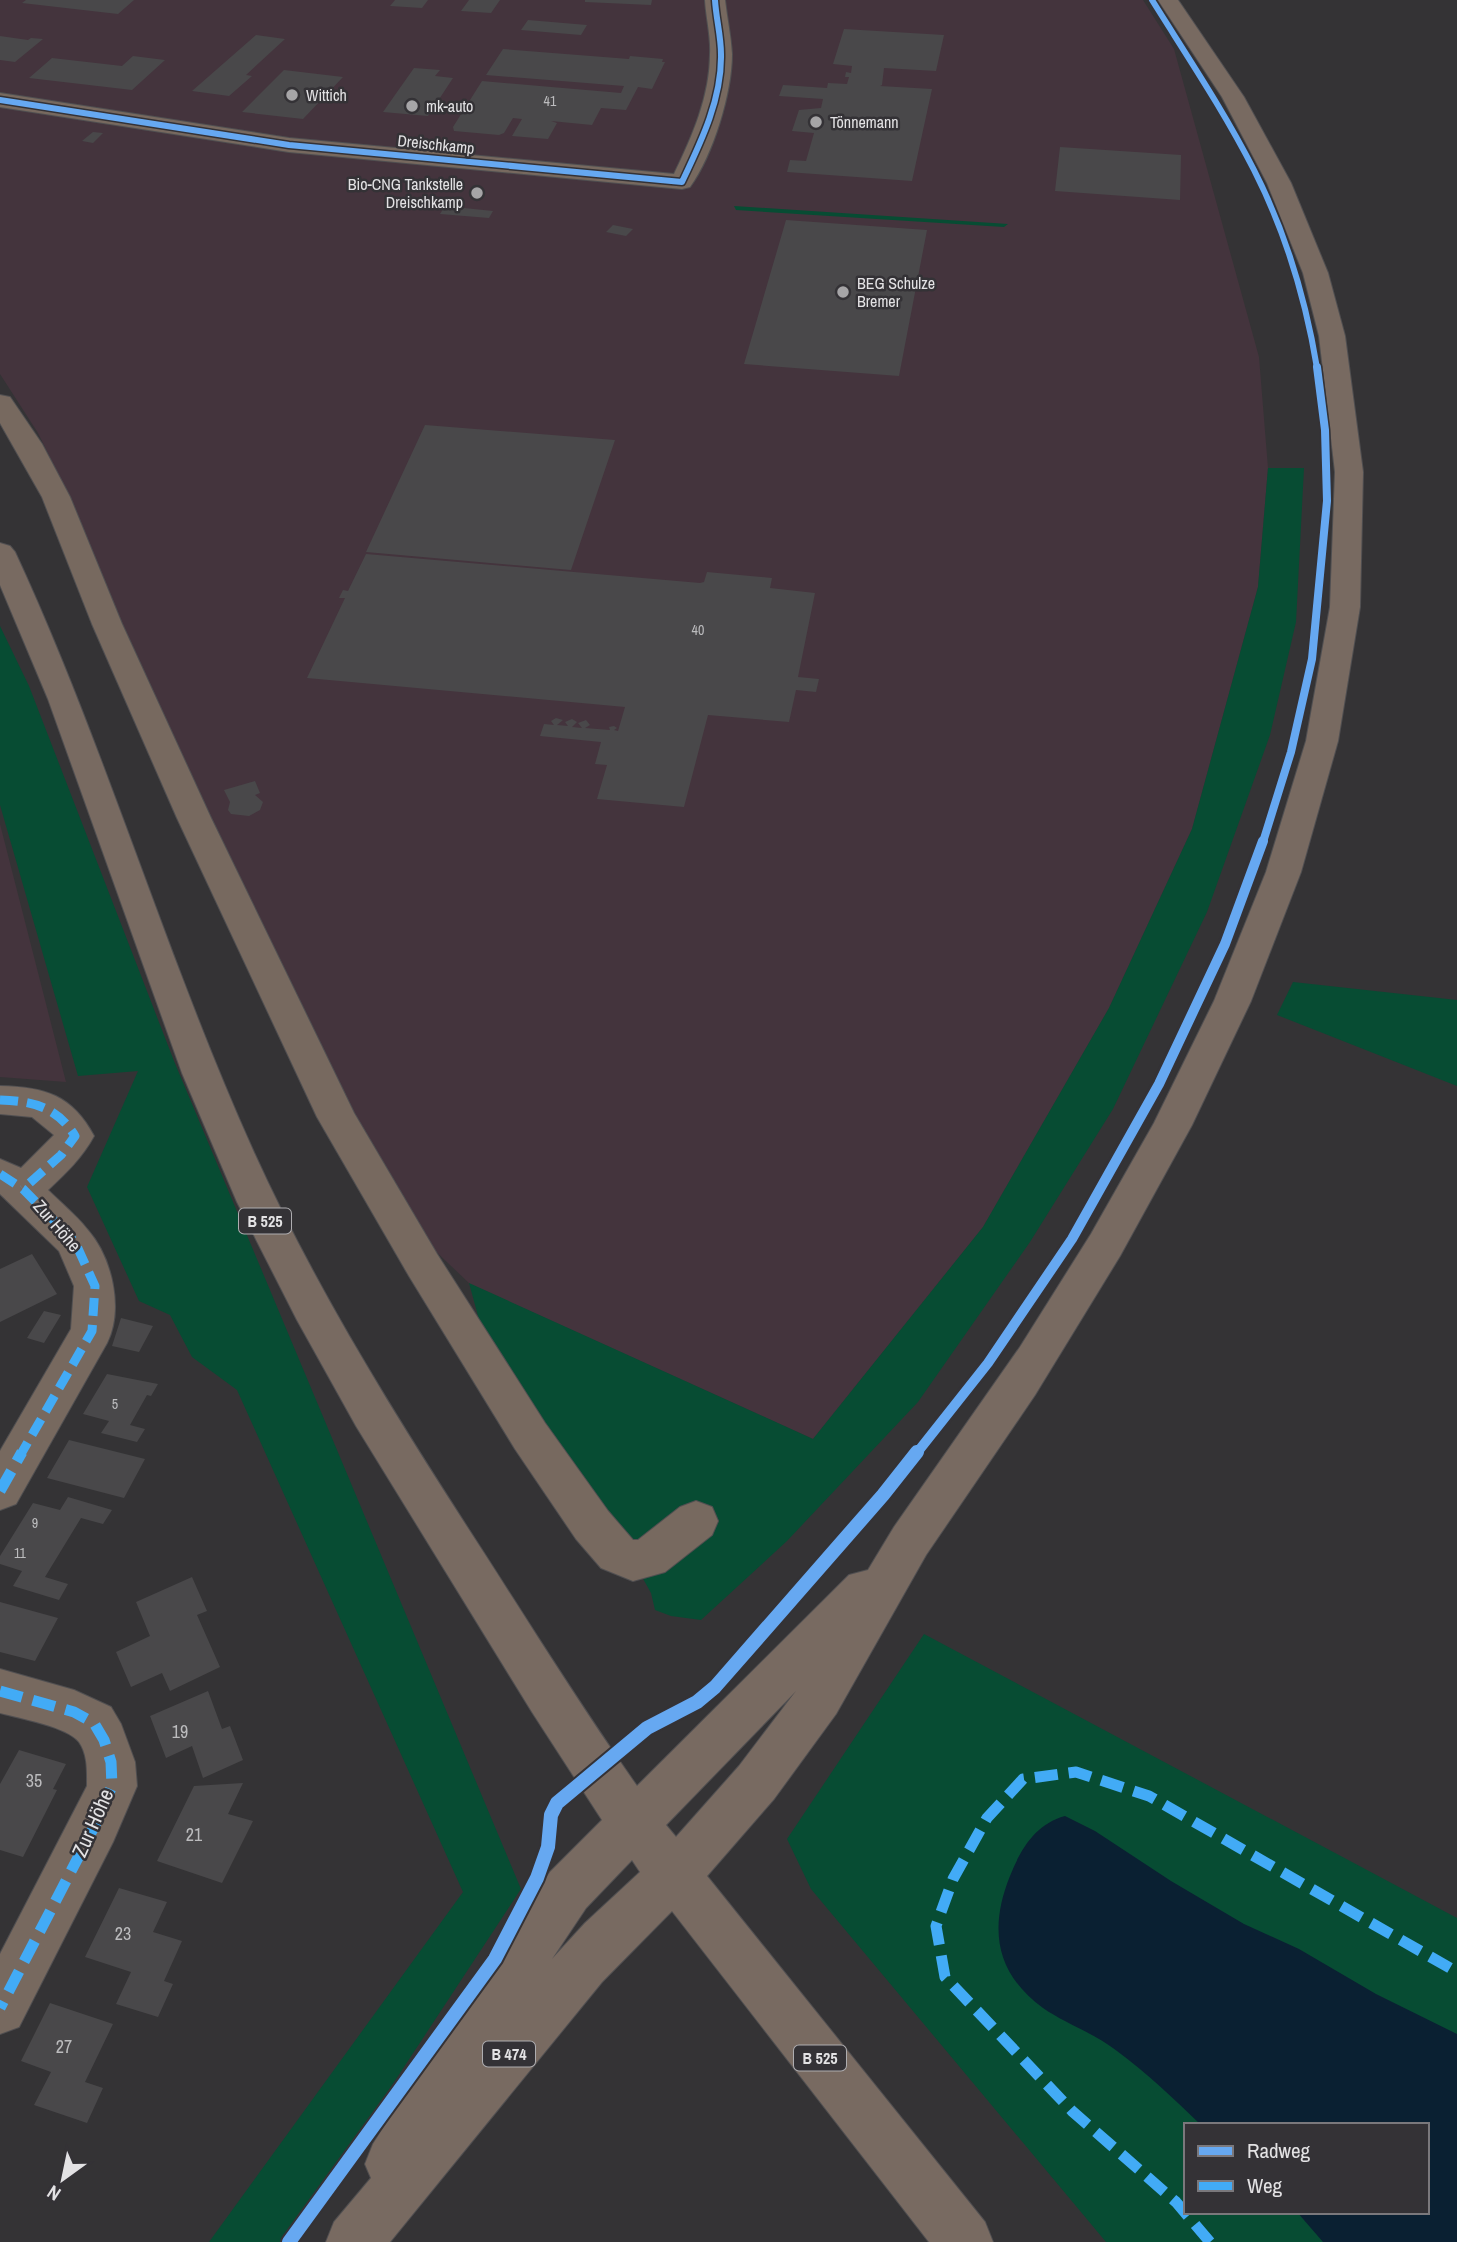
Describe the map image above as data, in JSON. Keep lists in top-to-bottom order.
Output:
{
  "streets": {
    "main road": ["B 525", "B 474"],
    "street": ["Dreischkamp", "Zur Höhe"]
  },
  "crossings": [
    ["B 525", "B 474"]
  ],
  "places": [
    "Wittich",
    "mk-auto",
    "Tönnemann",
    "Bio-CNG Tankstelle Dreischkamp",
    "BEG Schulze Bremer"
  ],
  "house_numbers": [
    "41",
    "40",
    "5",
    "9",
    "11",
    "19",
    "35",
    "21",
    "23",
    "27"
  ],
  "legend": ["Radweg", "Weg"],
  "north": "bottom left"
}
